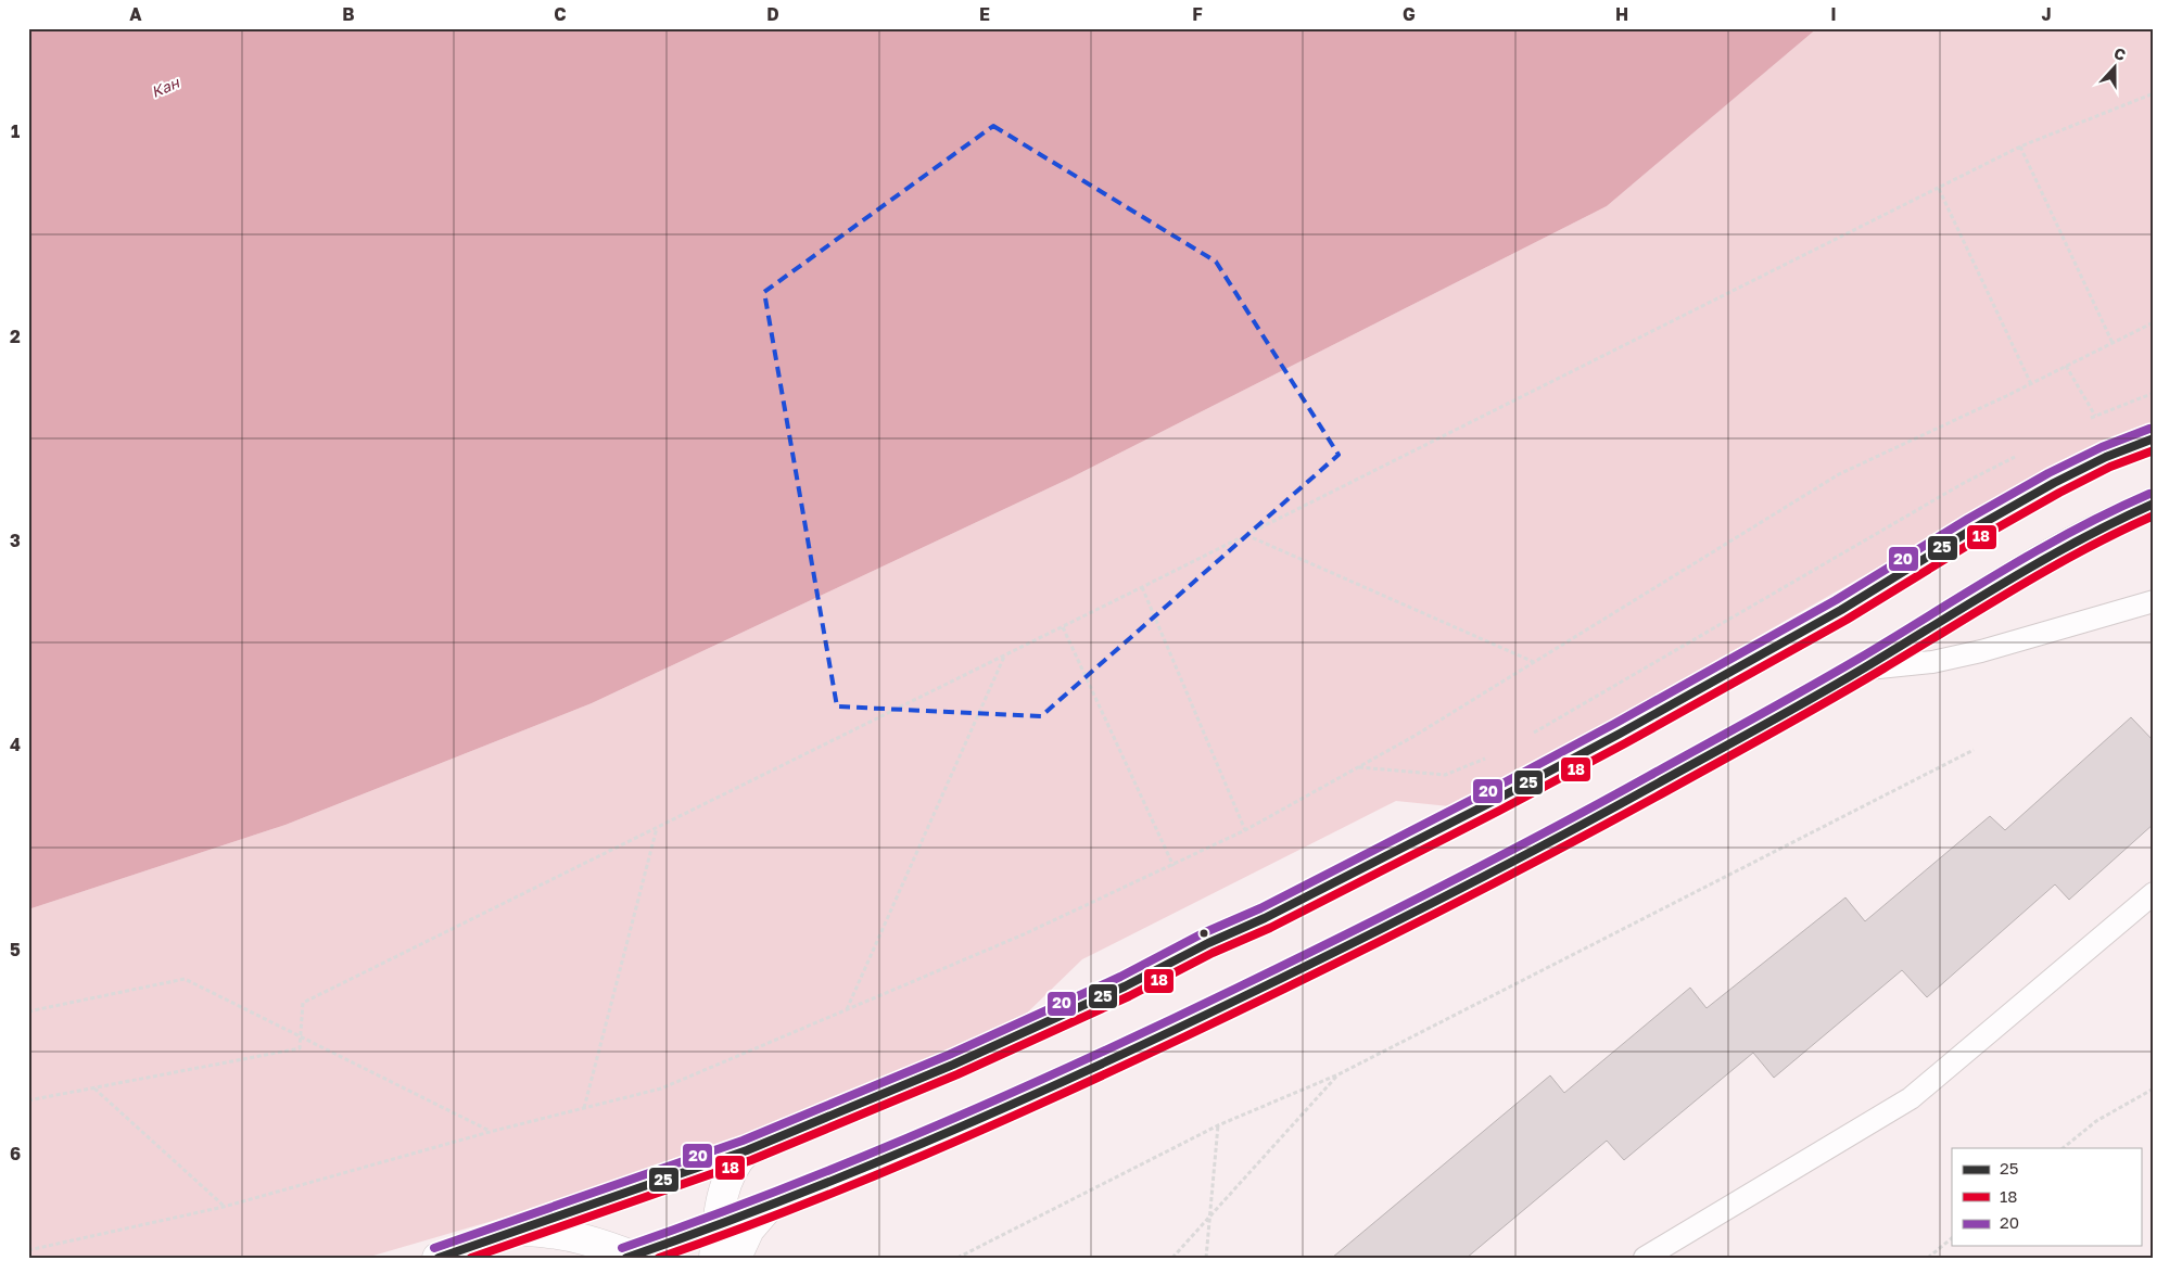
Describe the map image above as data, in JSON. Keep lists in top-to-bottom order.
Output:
{
  "water": ["Кан"],
  "lines": ["transit line 20", "transit line 25", "transit line 18"],
  "legend": ["25", "18", "20"],
  "north": "top",
  "grid": {
    "columns": [
      "A",
      "B",
      "C",
      "D",
      "E",
      "F",
      "G",
      "H",
      "I",
      "J"
    ],
    "rows": [
      "1",
      "2",
      "3",
      "4",
      "5",
      "6"
    ]
  }
}
